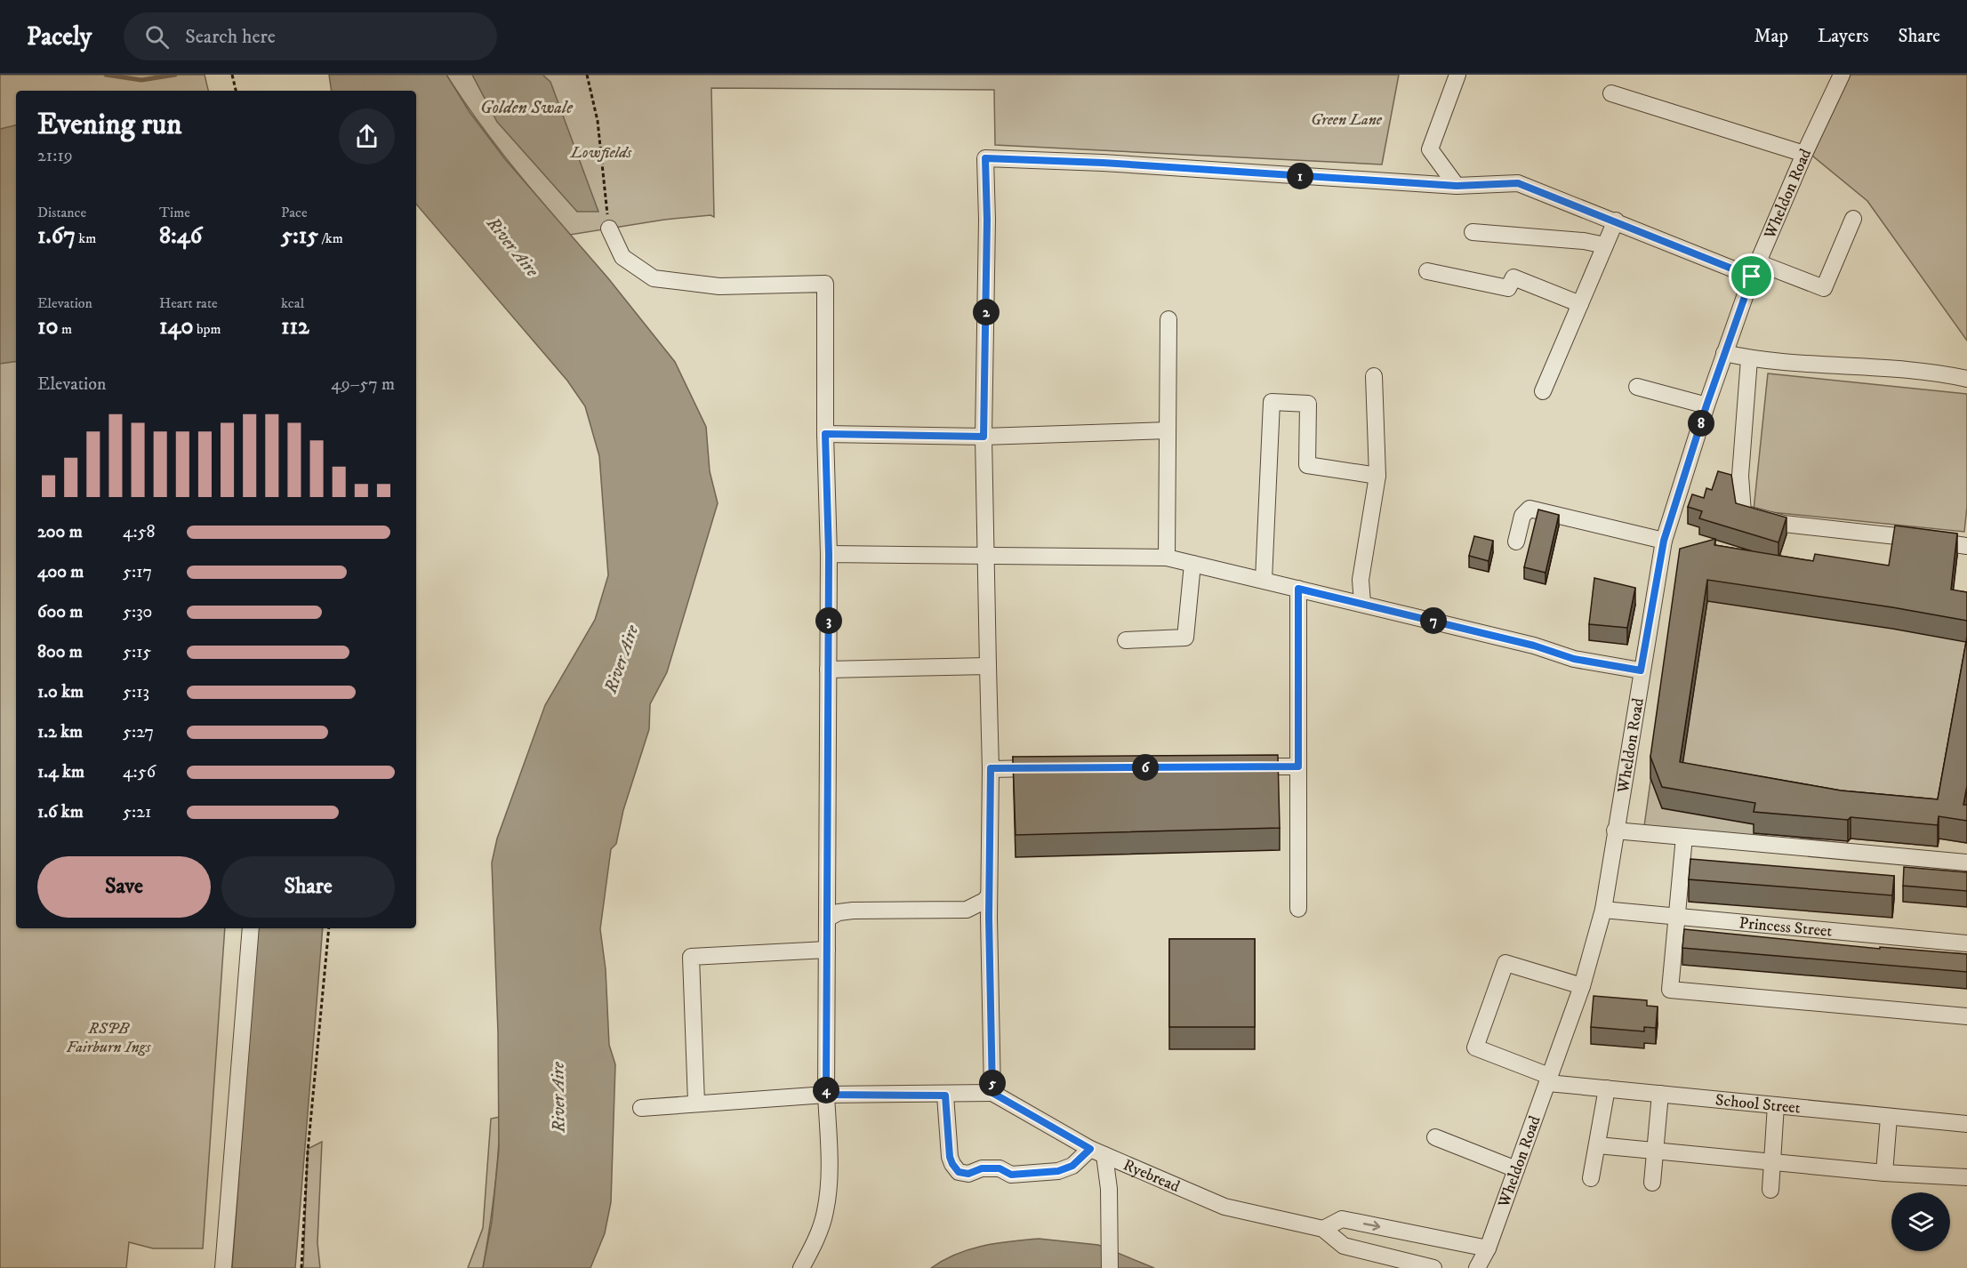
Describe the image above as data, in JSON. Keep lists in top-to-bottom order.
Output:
{
  "streets": {
    "street": [
      "Wheldon Road",
      "Princess Street",
      "School Street",
      "Ryebread"
    ]
  },
  "crossings": [
    ["Wheldon Road", "Princess Street"],
    ["Wheldon Road", "School Street"]
  ],
  "water": ["Golden Swale", "River Aire"],
  "parks": ["Green Lane", "Lowfields", "RSPB Fairburn Ings"],
  "page": {
    "header": "Pacely",
    "search": "Search here",
    "nav": ["Map", "Layers", "Share"],
    "heading": ["Evening run", "21:19"],
    "pins": [
      "1",
      "2",
      "8",
      "3",
      "7",
      "6",
      "5",
      "4"
    ],
    "stats": [
      ["Distance", "1.67 km"],
      ["Time", "8:46"],
      ["Pace", "5:15 /km"],
      ["Elevation", "10 m"],
      ["Heart rate", "140 bpm"],
      ["kcal", "112"]
    ],
    "chart": ["Elevation", "49–57 m"],
    "list": [
      {
        "name": "200 m",
        "note": "4:58"
      },
      {
        "name": "400 m",
        "note": "5:17"
      },
      {
        "name": "600 m",
        "note": "5:30"
      },
      {
        "name": "800 m",
        "note": "5:15"
      },
      {
        "name": "1.0 km",
        "note": "5:13"
      },
      {
        "name": "1.2 km",
        "note": "5:27"
      },
      {
        "name": "1.4 km",
        "note": "4:56"
      },
      {
        "name": "1.6 km",
        "note": "5:21"
      }
    ],
    "buttons": ["Save", "Share"]
  }
}
